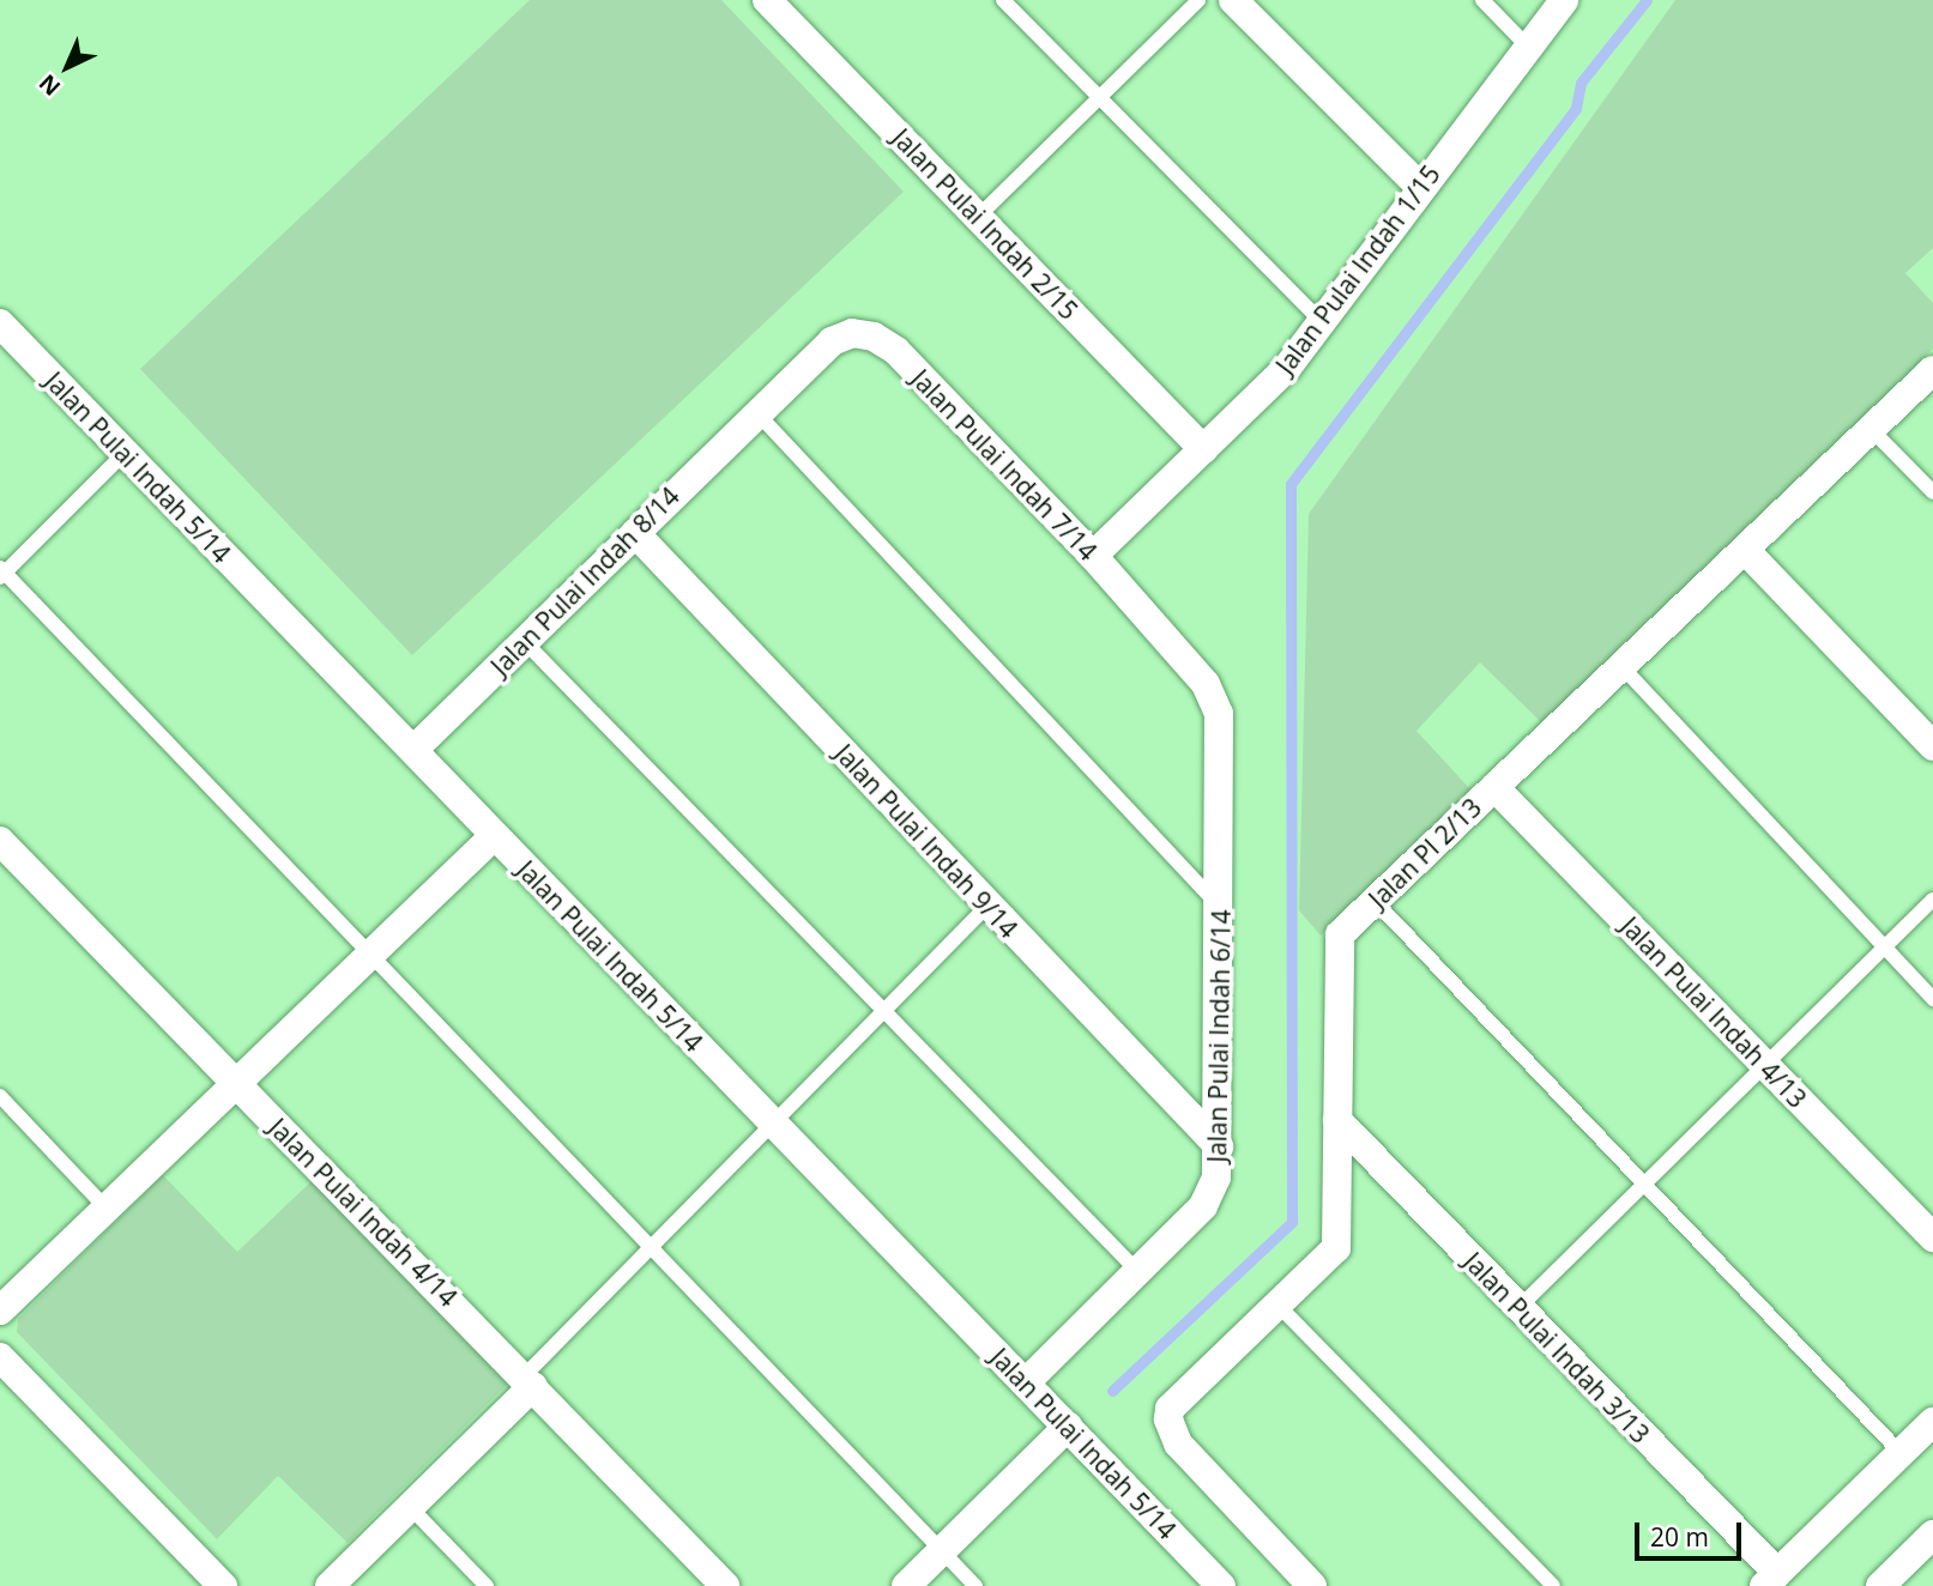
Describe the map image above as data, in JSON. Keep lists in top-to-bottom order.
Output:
{
  "streets": {
    "street": [
      "Jalan Pulai Indah 2/15",
      "Jalan Pulai Indah 1/15",
      "Jalan Pulai Indah 7/14",
      "Jalan Pulai Indah 5/14",
      "Jalan Pulai Indah 8/14",
      "Jalan Pulai Indah 9/14",
      "Jalan PI 2/13",
      "Jalan Pulai Indah 4/13",
      "Jalan Pulai Indah 6/14",
      "Jalan Pulai Indah 4/14",
      "Jalan Pulai Indah 3/13"
    ]
  },
  "crossings": [
    ["Jalan Pulai Indah 2/15", "Jalan Pulai Indah 1/15"],
    ["Jalan Pulai Indah 1/15", "Jalan Pulai Indah 7/14"],
    ["Jalan Pulai Indah 7/14", "Jalan Pulai Indah 8/14"],
    ["Jalan Pulai Indah 7/14", "Jalan Pulai Indah 6/14"],
    ["Jalan Pulai Indah 5/14", "Jalan Pulai Indah 8/14"],
    ["Jalan Pulai Indah 5/14", "Jalan Pulai Indah 6/14"],
    ["Jalan Pulai Indah 8/14", "Jalan Pulai Indah 9/14"],
    ["Jalan Pulai Indah 9/14", "Jalan Pulai Indah 6/14"],
    ["Jalan PI 2/13", "Jalan Pulai Indah 4/13"],
    ["Jalan PI 2/13", "Jalan Pulai Indah 3/13"]
  ],
  "scale_bar": "20 m",
  "north": "bottom left"
}
